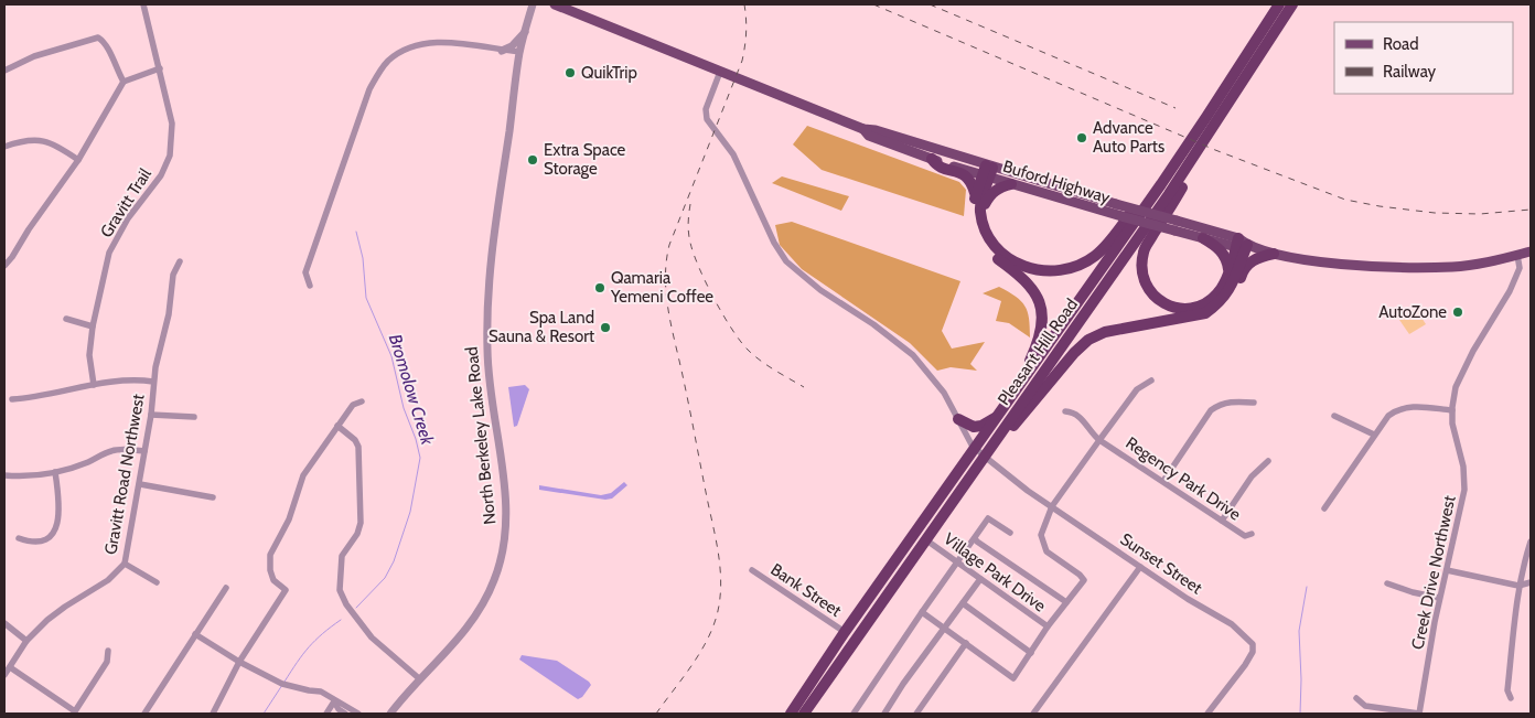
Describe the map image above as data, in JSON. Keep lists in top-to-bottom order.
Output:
{
  "streets": {
    "highway": ["Pleasant Hill Road"],
    "main road": ["Buford Highway"],
    "street": [
      "Gravitt Trail",
      "North Berkeley Lake Road",
      "Gravitt Road Northwest",
      "Regency Park Drive",
      "Sunset Street",
      "Village Park Drive",
      "Creek Drive Northwest",
      "Bank Street"
    ]
  },
  "crossings": [
    ["Buford Highway", "Sunset Street"],
    ["Buford Highway", "Creek Drive Northwest"],
    ["Pleasant Hill Road", "Sunset Street"],
    ["Pleasant Hill Road", "Village Park Drive"],
    ["Pleasant Hill Road", "Bank Street"],
    ["Regency Park Drive", "Sunset Street"]
  ],
  "water": ["Bromolow Creek"],
  "places": [
    "QuikTrip",
    "Advance Auto Parts",
    "Extra Space Storage",
    "Qamaria Yemeni Coffee",
    "AutoZone",
    "Spa Land Sauna & Resort"
  ],
  "legend": ["Road", "Railway"]
}
